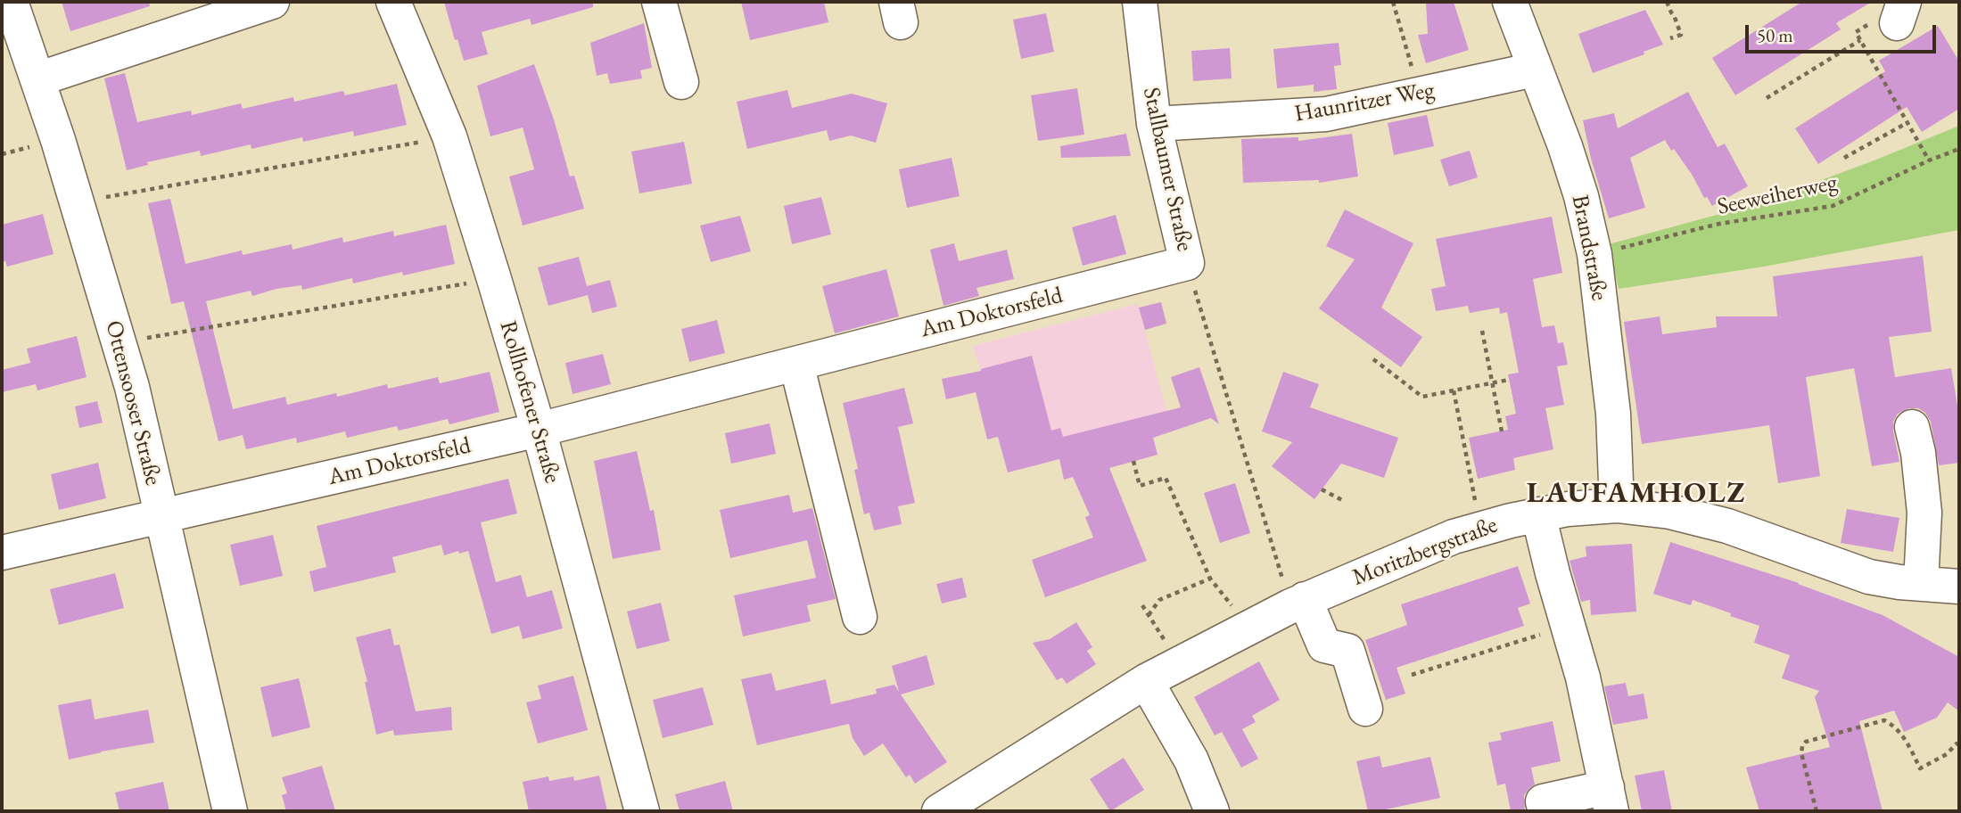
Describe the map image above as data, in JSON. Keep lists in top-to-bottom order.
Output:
{
  "streets": {
    "street": [
      "Haunritzer Weg",
      "Stallbaumer Straße",
      "Brandstraße",
      "Am Doktorsfeld",
      "Rollhofener Straße",
      "Ottensooser Straße",
      "Moritzbergstraße"
    ],
    "path": ["Seeweiherweg"]
  },
  "crossings": [
    ["Haunritzer Weg", "Stallbaumer Straße"],
    ["Haunritzer Weg", "Brandstraße"],
    ["Stallbaumer Straße", "Am Doktorsfeld"],
    ["Seeweiherweg", "Brandstraße"],
    ["Brandstraße", "Moritzbergstraße"],
    ["Am Doktorsfeld", "Rollhofener Straße"],
    ["Am Doktorsfeld", "Ottensooser Straße"]
  ],
  "districts": ["LAUFAMHOLZ"],
  "scale_bar": "50 m"
}
